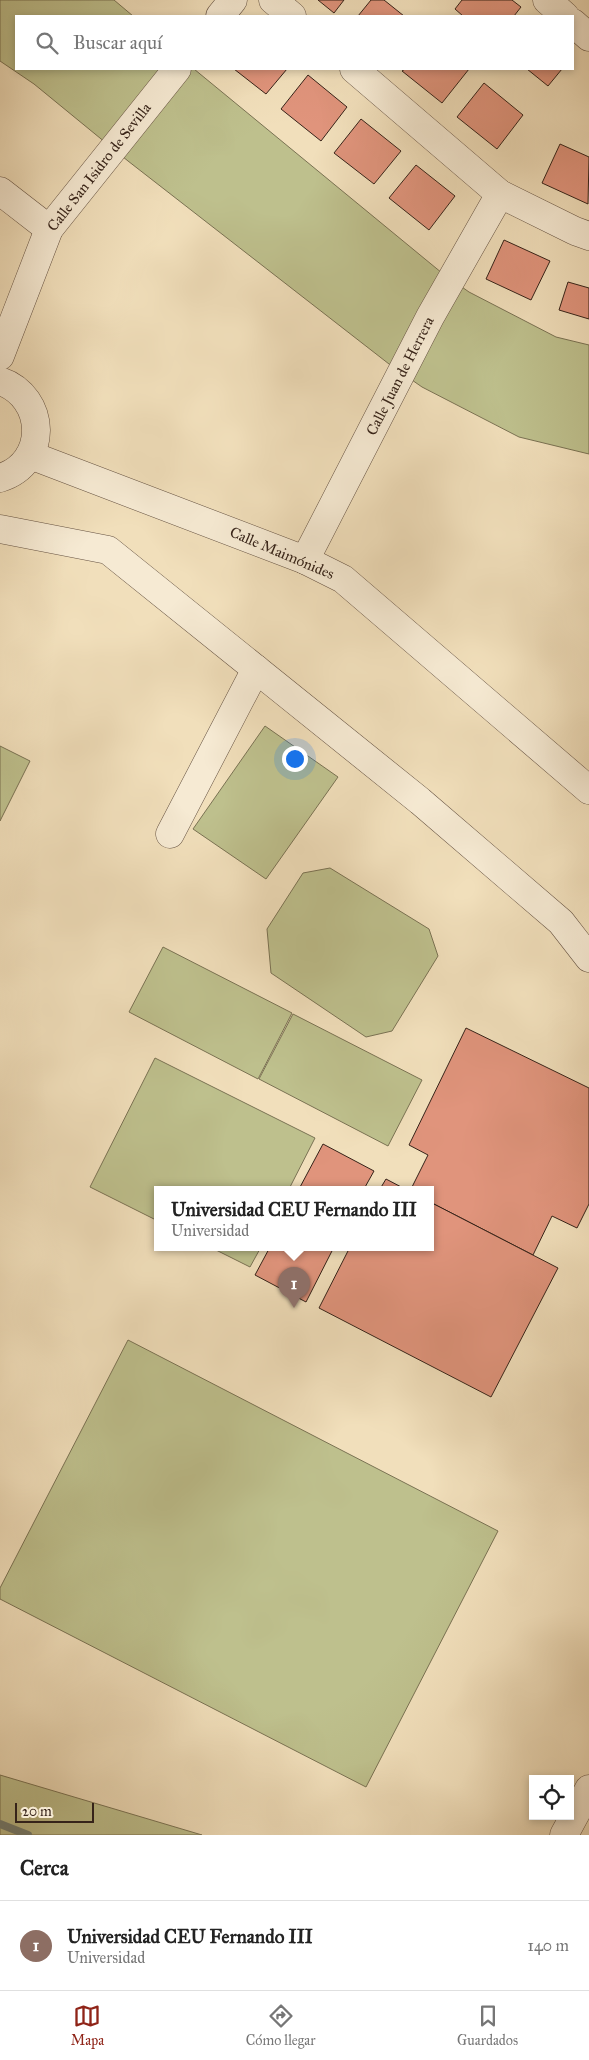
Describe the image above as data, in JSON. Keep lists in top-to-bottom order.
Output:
{
  "streets": {
    "street": ["Calle San Isidro de Sevilla", "Calle Juan de Herrera", "Calle Maimónides"]
  },
  "crossings": [
    ["Calle Juan de Herrera", "Calle Maimónides"]
  ],
  "scale_bar": "20 m",
  "page": {
    "search": "Buscar aquí",
    "popup": ["Universidad CEU Fernando III", "Universidad"],
    "pins": "1",
    "scale": "20 m",
    "heading": "Cerca",
    "list": [
      {
        "mark": "1",
        "name": "Universidad CEU Fernando III",
        "note": "Universidad",
        "value": "140 m"
      }
    ],
    "nav": ["Mapa", "Cómo llegar", "Guardados"]
  }
}
